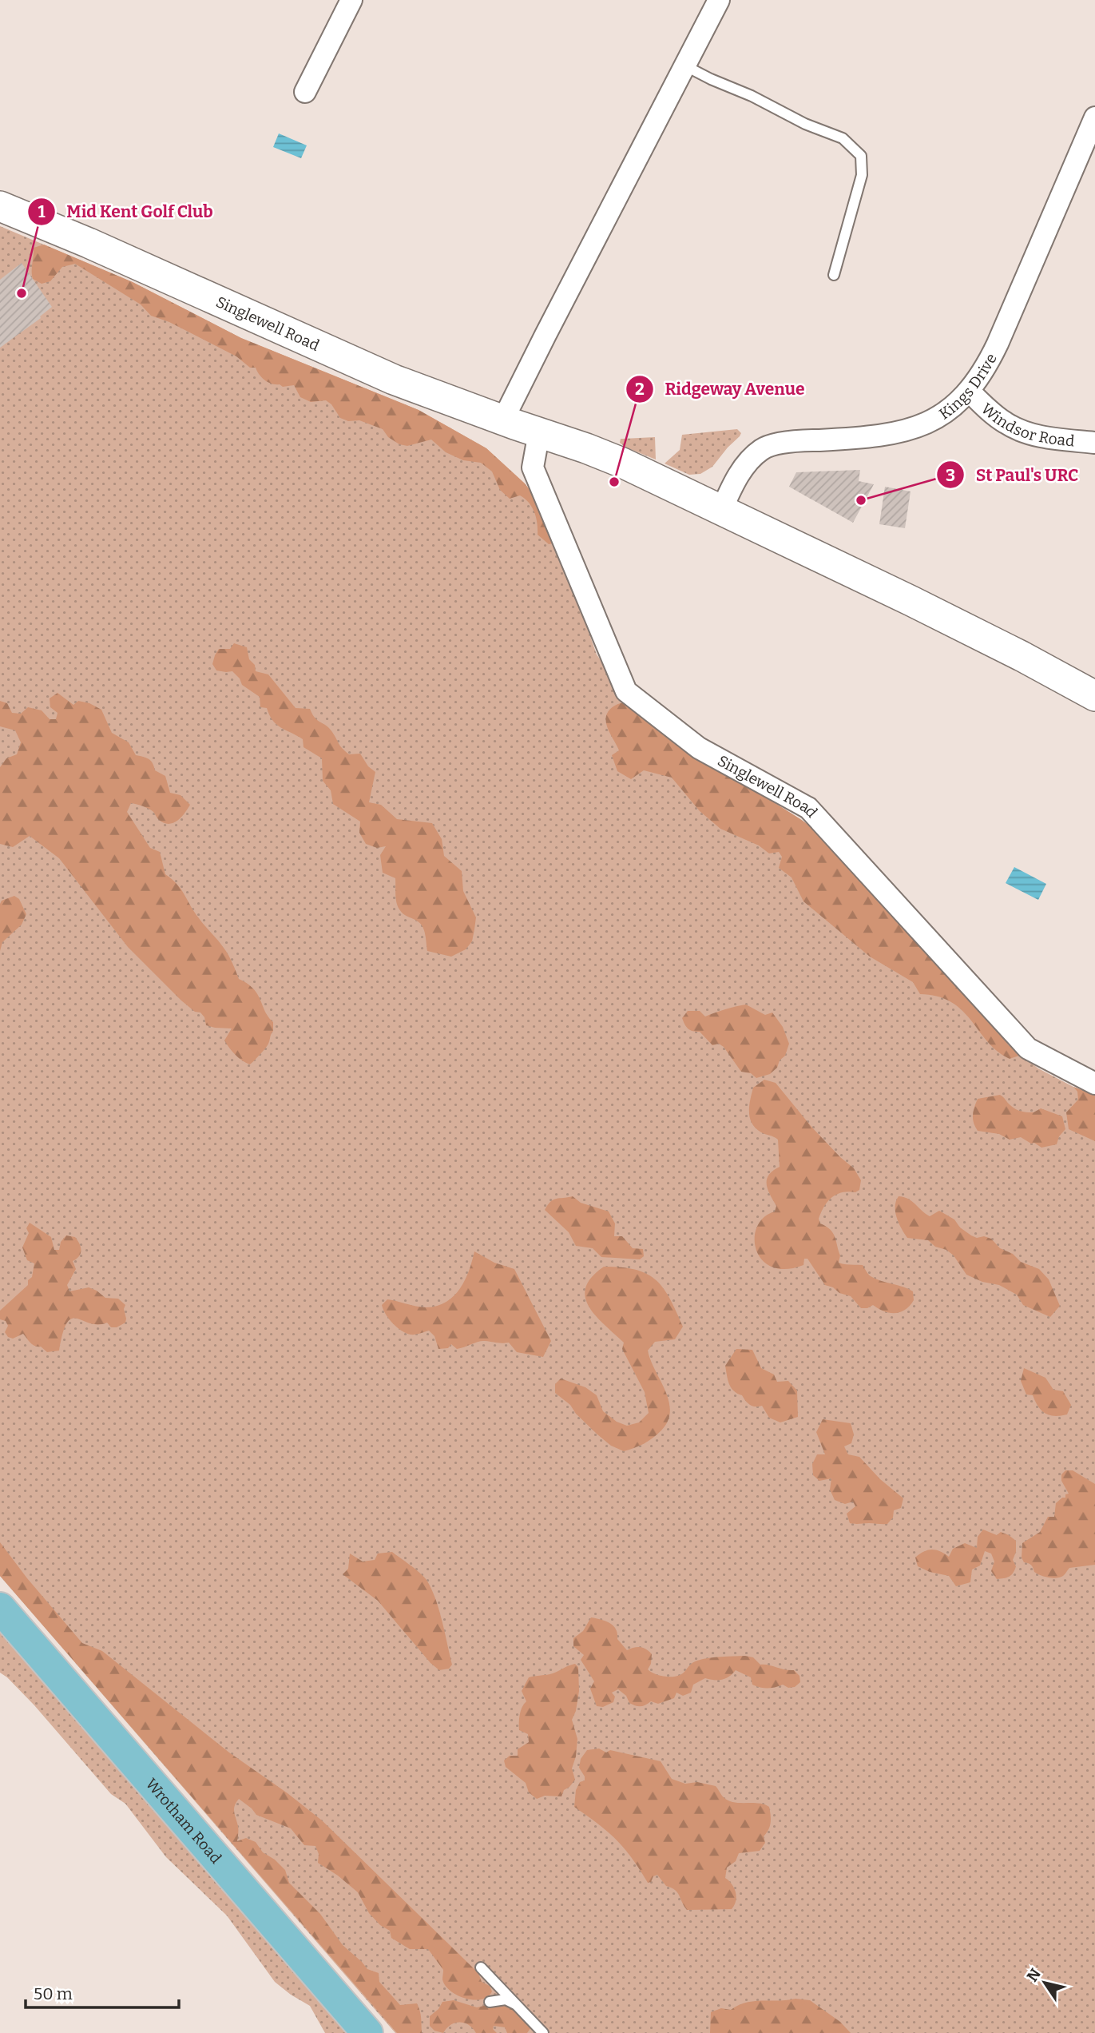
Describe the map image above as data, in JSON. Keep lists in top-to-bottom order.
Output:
{
  "streets": {
    "main road": ["Wrotham Road"],
    "street": ["Singlewell Road", "Kings Drive", "Windsor Road"]
  },
  "crossings": [
    ["Singlewell Road", "Kings Drive"],
    ["Kings Drive", "Windsor Road"]
  ],
  "places": ["Mid Kent Golf Club", "Ridgeway Avenue", "St Paul's URC"],
  "scale_bar": "50 m",
  "north": "top left"
}
